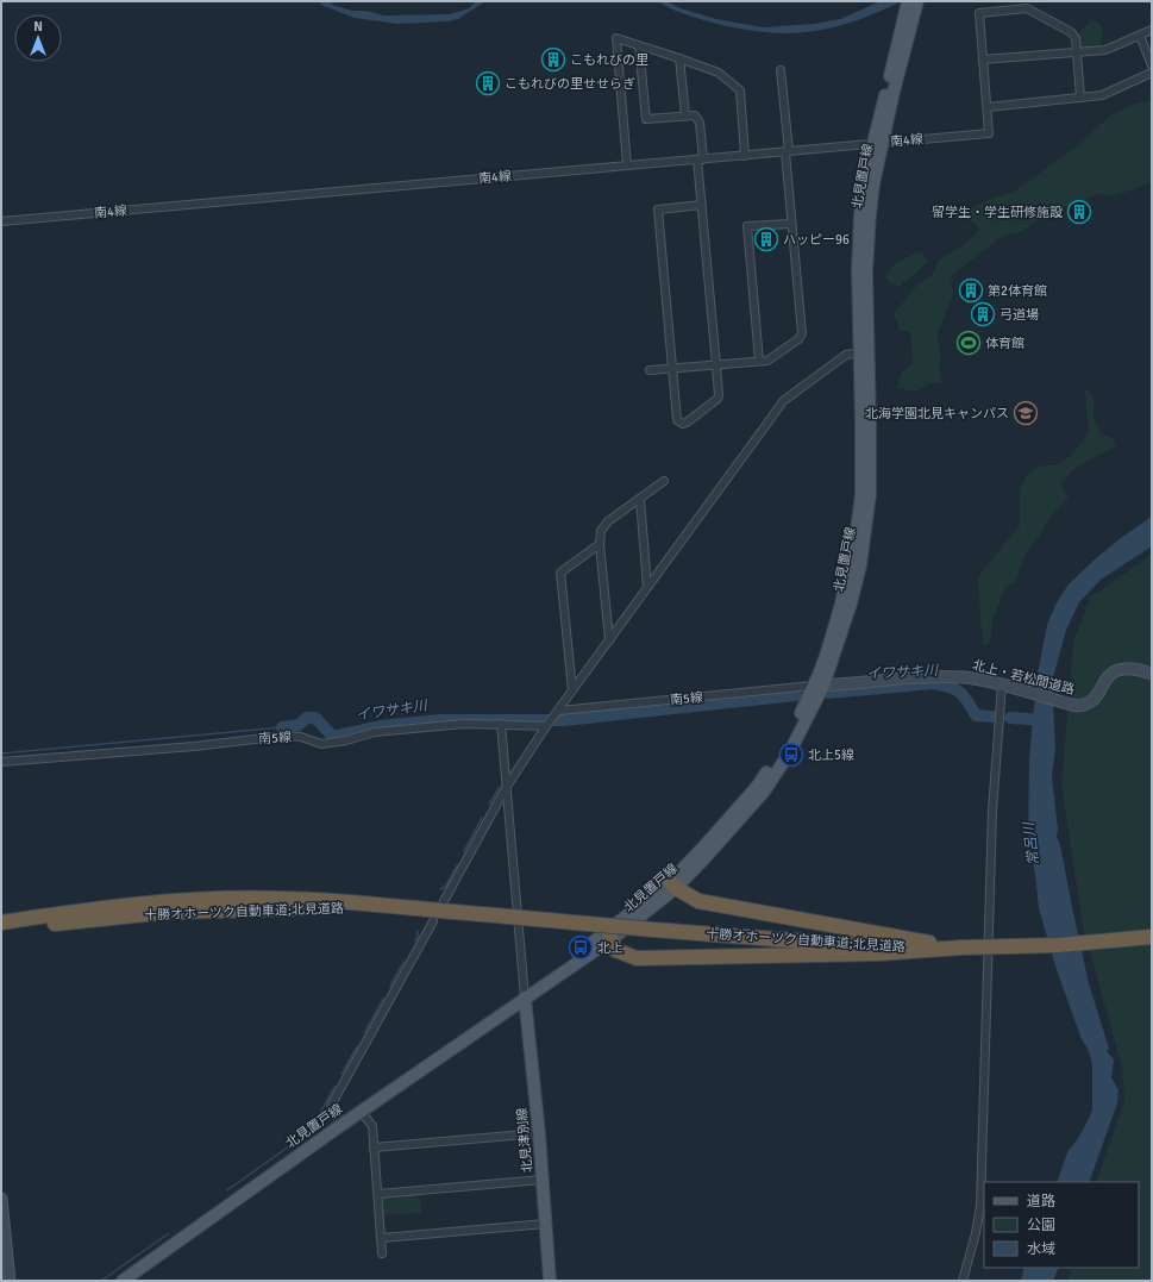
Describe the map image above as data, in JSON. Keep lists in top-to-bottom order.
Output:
{
  "streets": {
    "highway": ["十勝オホーツク自動車道;北見道路"],
    "main road": ["北見置戸線", "北見津別線"],
    "street": ["南4線", "北上・若松間道路", "南5線"]
  },
  "crossings": [
    ["南4線", "北見置戸線"],
    ["北見置戸線", "北上・若松間道路"],
    ["北見置戸線", "南5線"],
    ["北見置戸線", "北見津別線"],
    ["北上・若松間道路", "南5線"]
  ],
  "water": ["イワサキ川", "常呂川"],
  "places": {
    "building": [
      "こもれびの里",
      "こもれびの里せせらぎ",
      "留学生・学生研修施設",
      "ハッピー96",
      "第2体育館",
      "弓道場"
    ],
    "sports": ["体育館"],
    "school or university": ["北海学園北見キャンパス"],
    "bus stop": ["北上5線", "北上"]
  },
  "legend": ["道路", "公園", "水域"],
  "north": "top"
}
